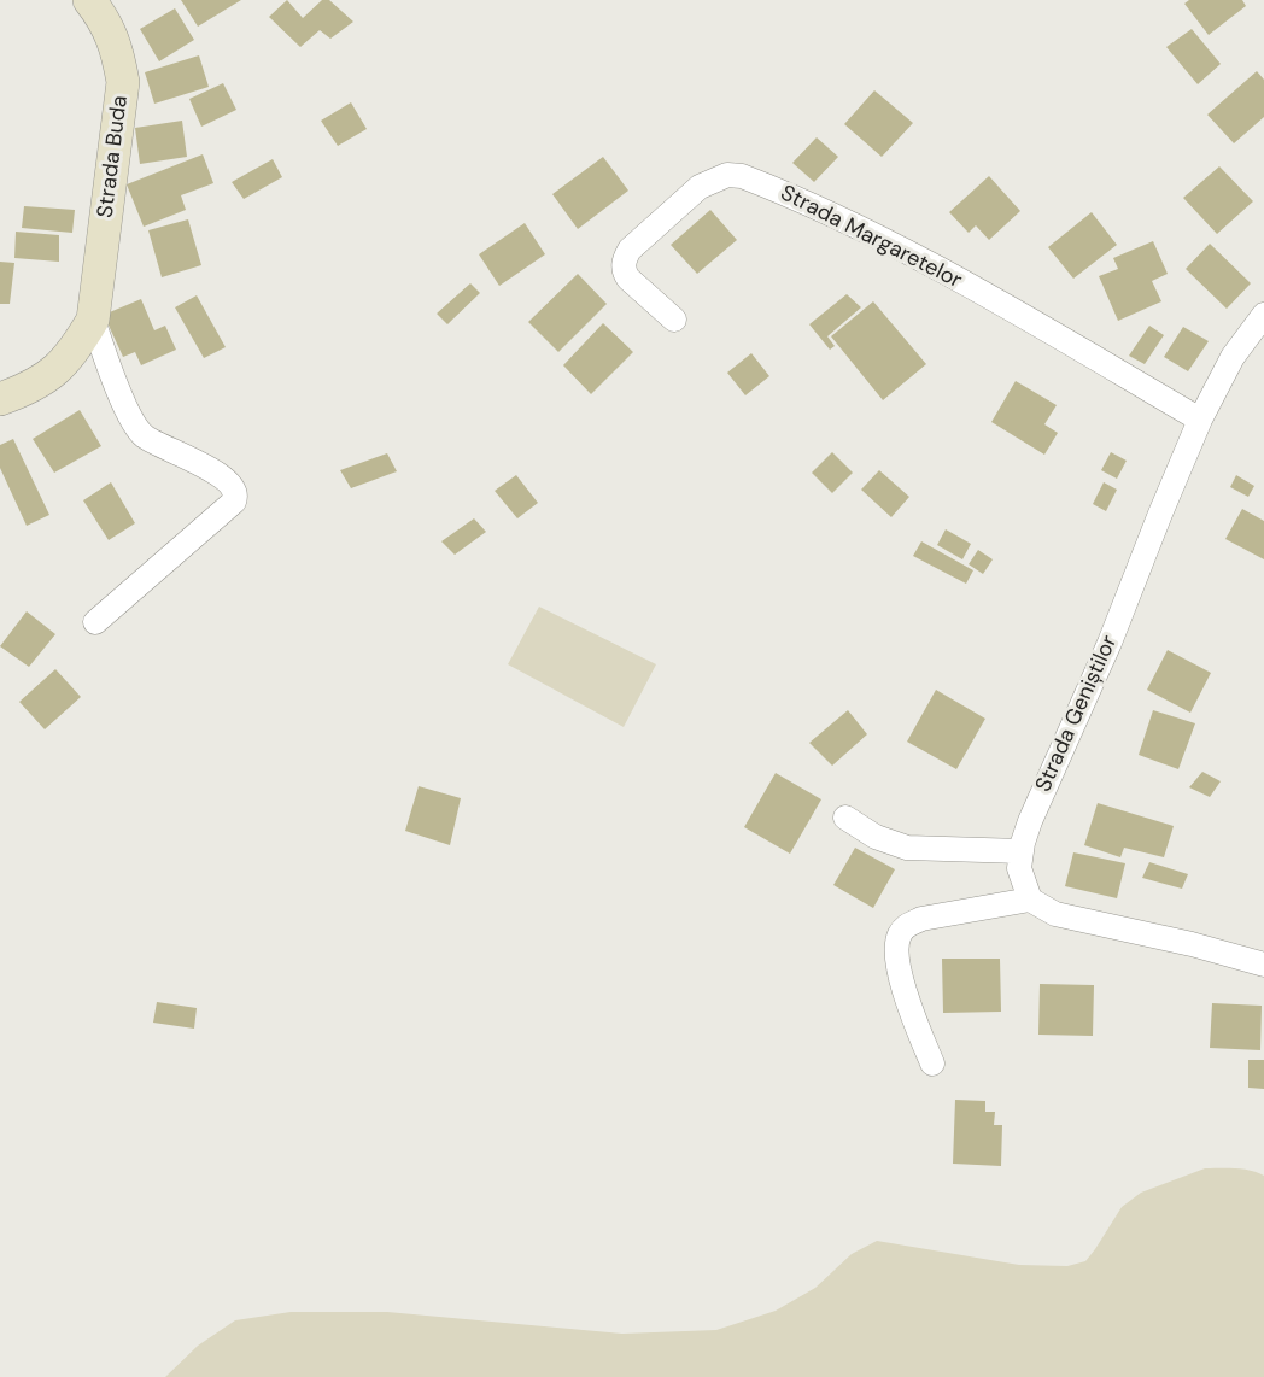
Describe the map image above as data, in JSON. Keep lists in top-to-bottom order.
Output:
{
  "streets": {
    "street": ["Strada Buda", "Strada Margaretelor", "Strada Geniștilor"]
  },
  "crossings": [
    ["Strada Margaretelor", "Strada Geniștilor"]
  ]
}
